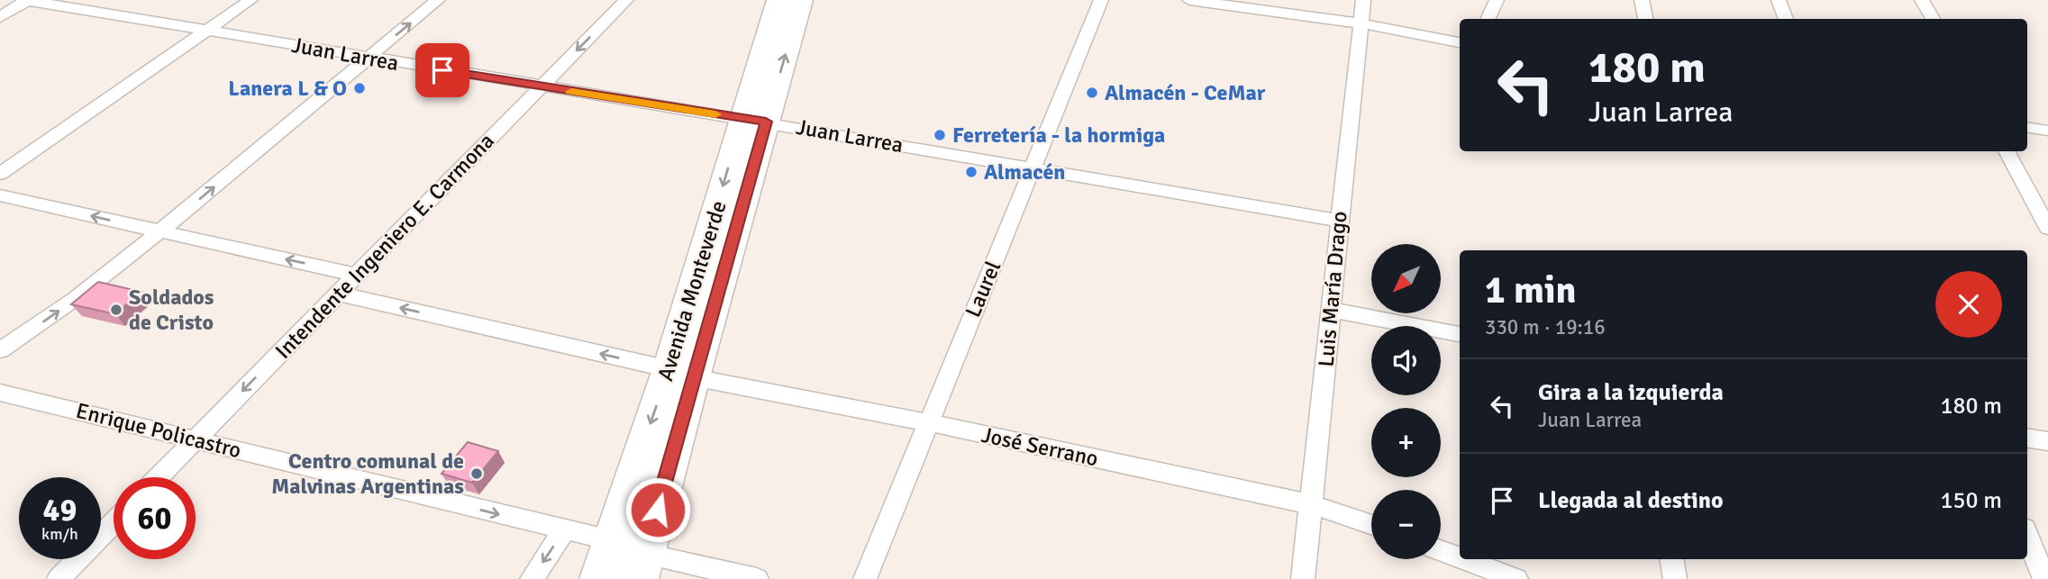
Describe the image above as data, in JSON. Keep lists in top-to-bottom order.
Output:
{
  "streets": {
    "main road": ["Avenida Monteverde"],
    "street": [
      "Juan Larrea",
      "Intendente Ingeniero E. Carmona",
      "Laurel",
      "Luis María Drago",
      "Enrique Policastro",
      "José Serrano"
    ]
  },
  "crossings": [
    ["Juan Larrea", "Intendente Ingeniero E. Carmona"],
    ["Juan Larrea", "Laurel"],
    ["Juan Larrea", "Luis María Drago"],
    ["Juan Larrea", "Avenida Monteverde"],
    ["Intendente Ingeniero E. Carmona", "Enrique Policastro"],
    ["Intendente Ingeniero E. Carmona", "José Serrano"],
    ["Laurel", "José Serrano"],
    ["Luis María Drago", "José Serrano"],
    ["Avenida Monteverde", "Enrique Policastro"],
    ["Avenida Monteverde", "José Serrano"]
  ],
  "one_way": ["Intendente Ingeniero E. Carmona", "Enrique Policastro"],
  "places": [
    "Lanera L & O",
    "Almacén - CeMar",
    "Ferretería - la hormiga",
    "Almacén",
    "Soldados de Cristo",
    "Centro comunal de Malvinas Argentinas"
  ],
  "north": "bottom left",
  "page": {
    "turn": ["180 m", "Juan Larrea"],
    "map_buttons": ["+", "−"],
    "heading": ["1 min", "330 m · 19:16"],
    "list": [
      {
        "name": "Gira a la izquierda",
        "note": "Juan Larrea",
        "value": "180 m"
      },
      {
        "name": "Llegada al destino",
        "value": "150 m"
      }
    ],
    "speed": "49 km/h",
    "limit": "60"
  }
}
